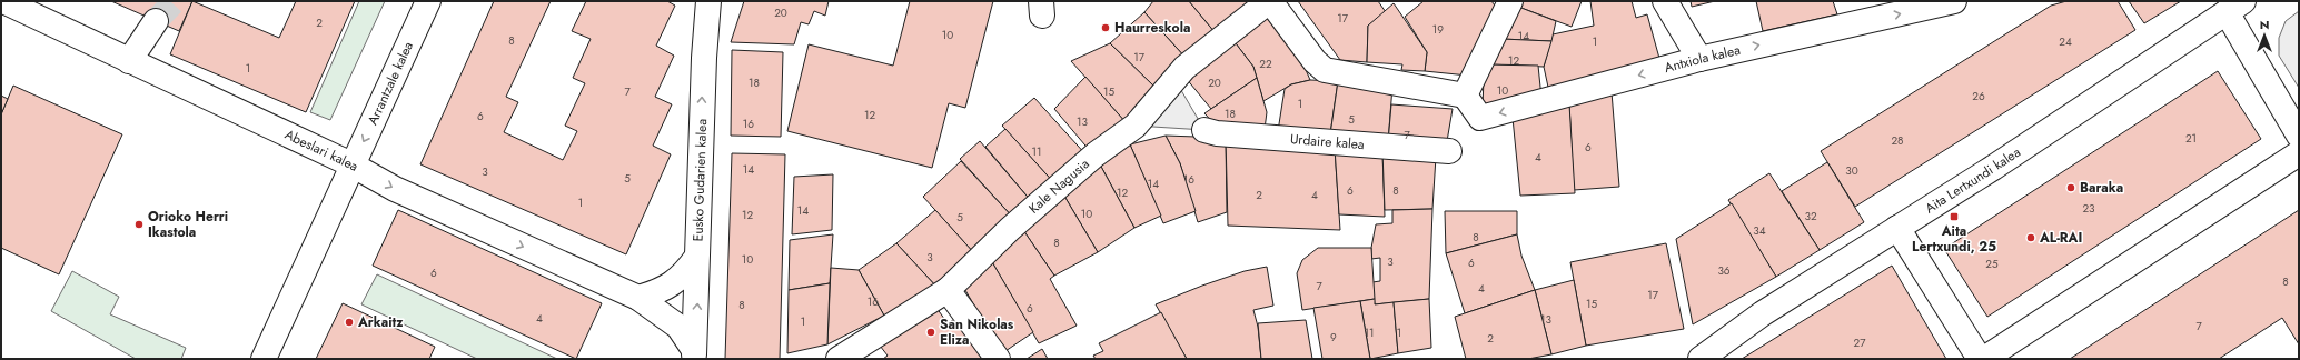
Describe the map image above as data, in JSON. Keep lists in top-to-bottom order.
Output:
{
  "streets": {
    "main road": [
      "Antxiola kalea",
      "Arrantzale kalea",
      "Urdaire kalea",
      "Abeslari kalea",
      "Eusko Gudarien kalea",
      "Aita Lertxundi kalea",
      "Kale Nagusia"
    ]
  },
  "crossings": [
    ["Arrantzale kalea", "Abeslari kalea"],
    ["Abeslari kalea", "Eusko Gudarien kalea"]
  ],
  "one_way": ["Arrantzale kalea", "Abeslari kalea", "Eusko Gudarien kalea"],
  "places": {
    "other": [
      "Haurreskola",
      "Baraka",
      "Orioko Herri Ikastola",
      "AL-RAI",
      "Arkaitz",
      "San Nikolas Eliza"
    ],
    "transit": ["Aita Lertxundi, 25"]
  },
  "house_numbers": [
    "20",
    "17",
    "2",
    "19",
    "10",
    "14",
    "8",
    "1",
    "24",
    "17",
    "12",
    "22",
    "1",
    "18",
    "20",
    "10",
    "7",
    "15",
    "26",
    "1",
    "18",
    "12",
    "6",
    "5",
    "13",
    "16",
    "7",
    "21",
    "28",
    "6",
    "11",
    "4",
    "14",
    "30",
    "3",
    "5",
    "16",
    "14",
    "6",
    "8",
    "12",
    "2",
    "4",
    "1",
    "23",
    "14",
    "10",
    "12",
    "32",
    "5",
    "34",
    "8",
    "8",
    "3",
    "10",
    "3",
    "6",
    "25",
    "36",
    "6",
    "8",
    "7",
    "4",
    "17",
    "16",
    "15",
    "8",
    "6",
    "4",
    "13",
    "1",
    "7",
    "11",
    "1",
    "9",
    "2",
    "27"
  ],
  "north": "top"
}
